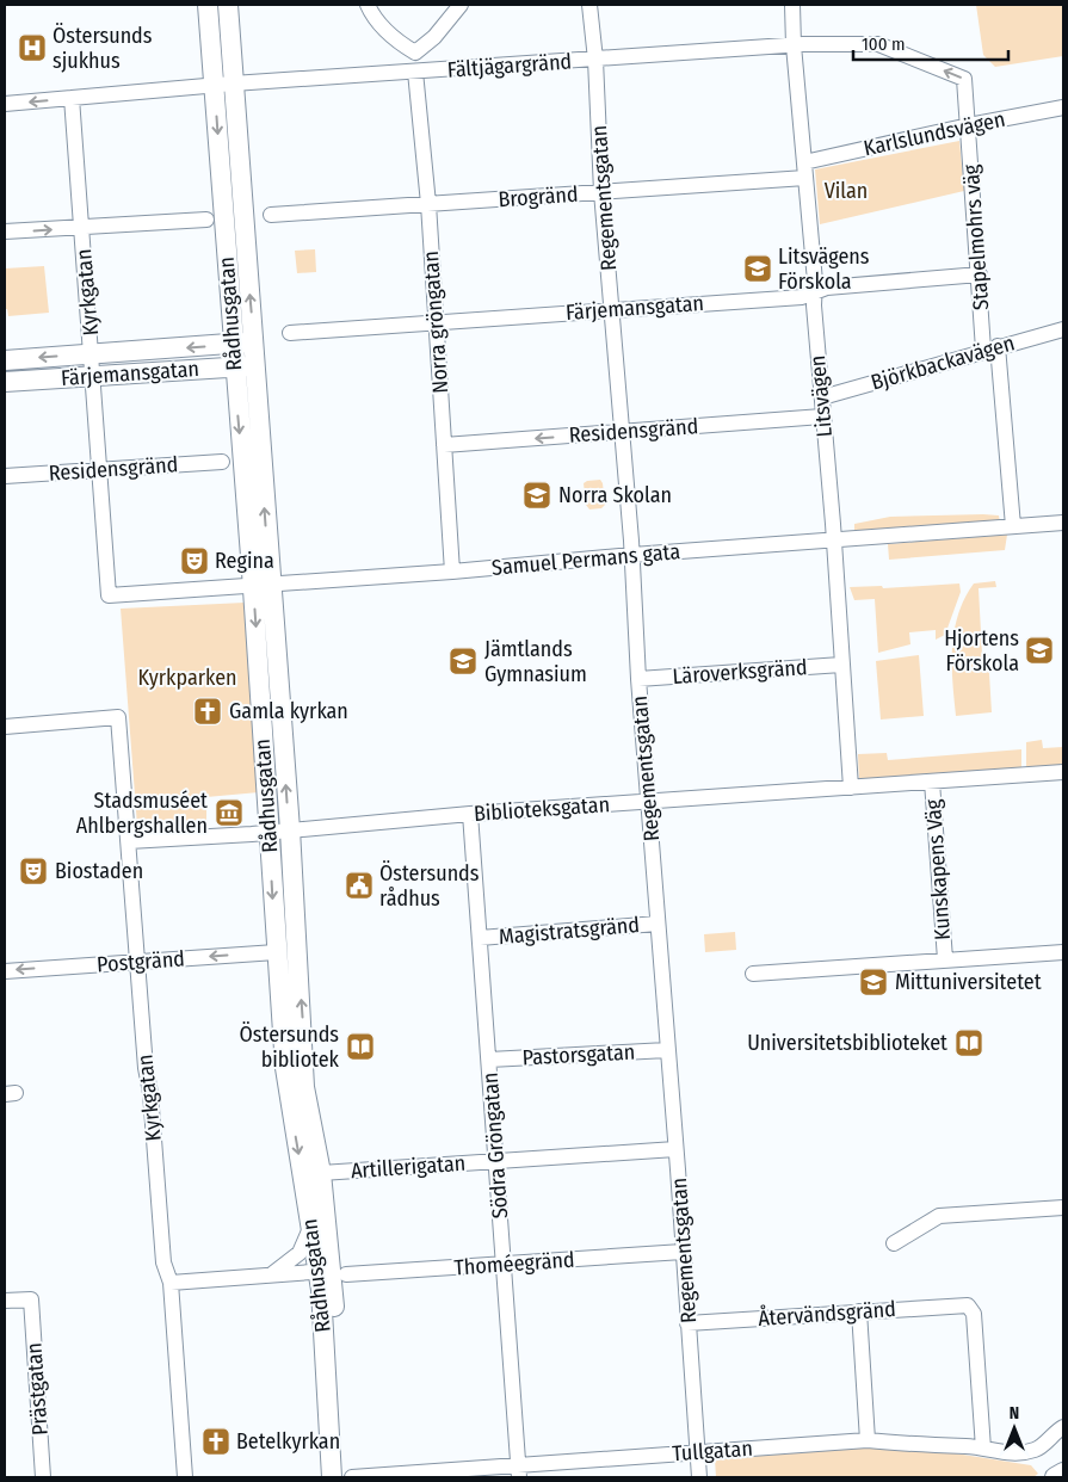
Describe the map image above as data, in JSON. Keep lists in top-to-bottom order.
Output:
{
  "streets": {
    "main road": ["Färjemansgatan", "Rådhusgatan"],
    "street": [
      "Fältjägargränd",
      "Karlslundsvägen",
      "Brogränd",
      "Regementsgatan",
      "Stapelmohrs väg",
      "Kyrkgatan",
      "Norra gröngatan",
      "Björkbackavägen",
      "Litsvägen",
      "Residensgränd",
      "Samuel Permans gata",
      "Läroverksgränd",
      "Biblioteksgatan",
      "Kunskapens Väg",
      "Magistratsgränd",
      "Postgränd",
      "Pastorsgatan",
      "Södra Gröngatan",
      "Artillerigatan",
      "Thoméegränd",
      "Återvändsgränd",
      "Prästgatan",
      "Tullgatan"
    ]
  },
  "crossings": [
    ["Fältjägargränd", "Karlslundsvägen"],
    ["Fältjägargränd", "Regementsgatan"],
    ["Fältjägargränd", "Stapelmohrs väg"],
    ["Fältjägargränd", "Kyrkgatan"],
    ["Fältjägargränd", "Rådhusgatan"],
    ["Fältjägargränd", "Norra gröngatan"],
    ["Fältjägargränd", "Litsvägen"],
    ["Karlslundsvägen", "Stapelmohrs väg"],
    ["Karlslundsvägen", "Litsvägen"],
    ["Brogränd", "Regementsgatan"],
    ["Brogränd", "Norra gröngatan"],
    ["Brogränd", "Litsvägen"],
    ["Regementsgatan", "Färjemansgatan"],
    ["Regementsgatan", "Residensgränd"],
    ["Regementsgatan", "Samuel Permans gata"],
    ["Regementsgatan", "Läroverksgränd"],
    ["Regementsgatan", "Biblioteksgatan"],
    ["Regementsgatan", "Magistratsgränd"],
    ["Regementsgatan", "Pastorsgatan"],
    ["Regementsgatan", "Artillerigatan"],
    ["Regementsgatan", "Thoméegränd"],
    ["Regementsgatan", "Återvändsgränd"],
    ["Regementsgatan", "Tullgatan"],
    ["Stapelmohrs väg", "Färjemansgatan"],
    ["Stapelmohrs väg", "Björkbackavägen"],
    ["Stapelmohrs väg", "Samuel Permans gata"],
    ["Kyrkgatan", "Färjemansgatan"],
    ["Kyrkgatan", "Residensgränd"],
    ["Kyrkgatan", "Samuel Permans gata"],
    ["Kyrkgatan", "Biblioteksgatan"],
    ["Kyrkgatan", "Postgränd"],
    ["Kyrkgatan", "Thoméegränd"],
    ["Färjemansgatan", "Rådhusgatan"],
    ["Färjemansgatan", "Norra gröngatan"],
    ["Färjemansgatan", "Litsvägen"],
    ["Rådhusgatan", "Samuel Permans gata"],
    ["Rådhusgatan", "Biblioteksgatan"],
    ["Rådhusgatan", "Postgränd"],
    ["Rådhusgatan", "Artillerigatan"],
    ["Rådhusgatan", "Thoméegränd"],
    ["Norra gröngatan", "Residensgränd"],
    ["Norra gröngatan", "Samuel Permans gata"],
    ["Björkbackavägen", "Litsvägen"],
    ["Litsvägen", "Residensgränd"],
    ["Litsvägen", "Samuel Permans gata"],
    ["Litsvägen", "Läroverksgränd"],
    ["Litsvägen", "Biblioteksgatan"],
    ["Biblioteksgatan", "Kunskapens Väg"],
    ["Biblioteksgatan", "Södra Gröngatan"],
    ["Magistratsgränd", "Södra Gröngatan"],
    ["Pastorsgatan", "Södra Gröngatan"],
    ["Södra Gröngatan", "Artillerigatan"],
    ["Södra Gröngatan", "Thoméegränd"],
    ["Södra Gröngatan", "Tullgatan"],
    ["Återvändsgränd", "Tullgatan"]
  ],
  "one_way": ["Postgränd"],
  "parks": ["Vilan", "Kyrkparken"],
  "places": {
    "hospital": ["Östersunds sjukhus"],
    "school or university": [
      "Litsvägens Förskola",
      "Norra Skolan",
      "Hjortens Förskola",
      "Jämtlands Gymnasium",
      "Mittuniversitetet"
    ],
    "theatre": ["Regina", "Biostaden"],
    "church": ["Gamla kyrkan", "Betelkyrkan"],
    "museum": ["Stadsmuséet Ahlbergshallen"],
    "public building": ["Östersunds rådhus"],
    "library": ["Universitetsbiblioteket", "Östersunds bibliotek"]
  },
  "scale_bar": "100 m",
  "north": "top"
}
